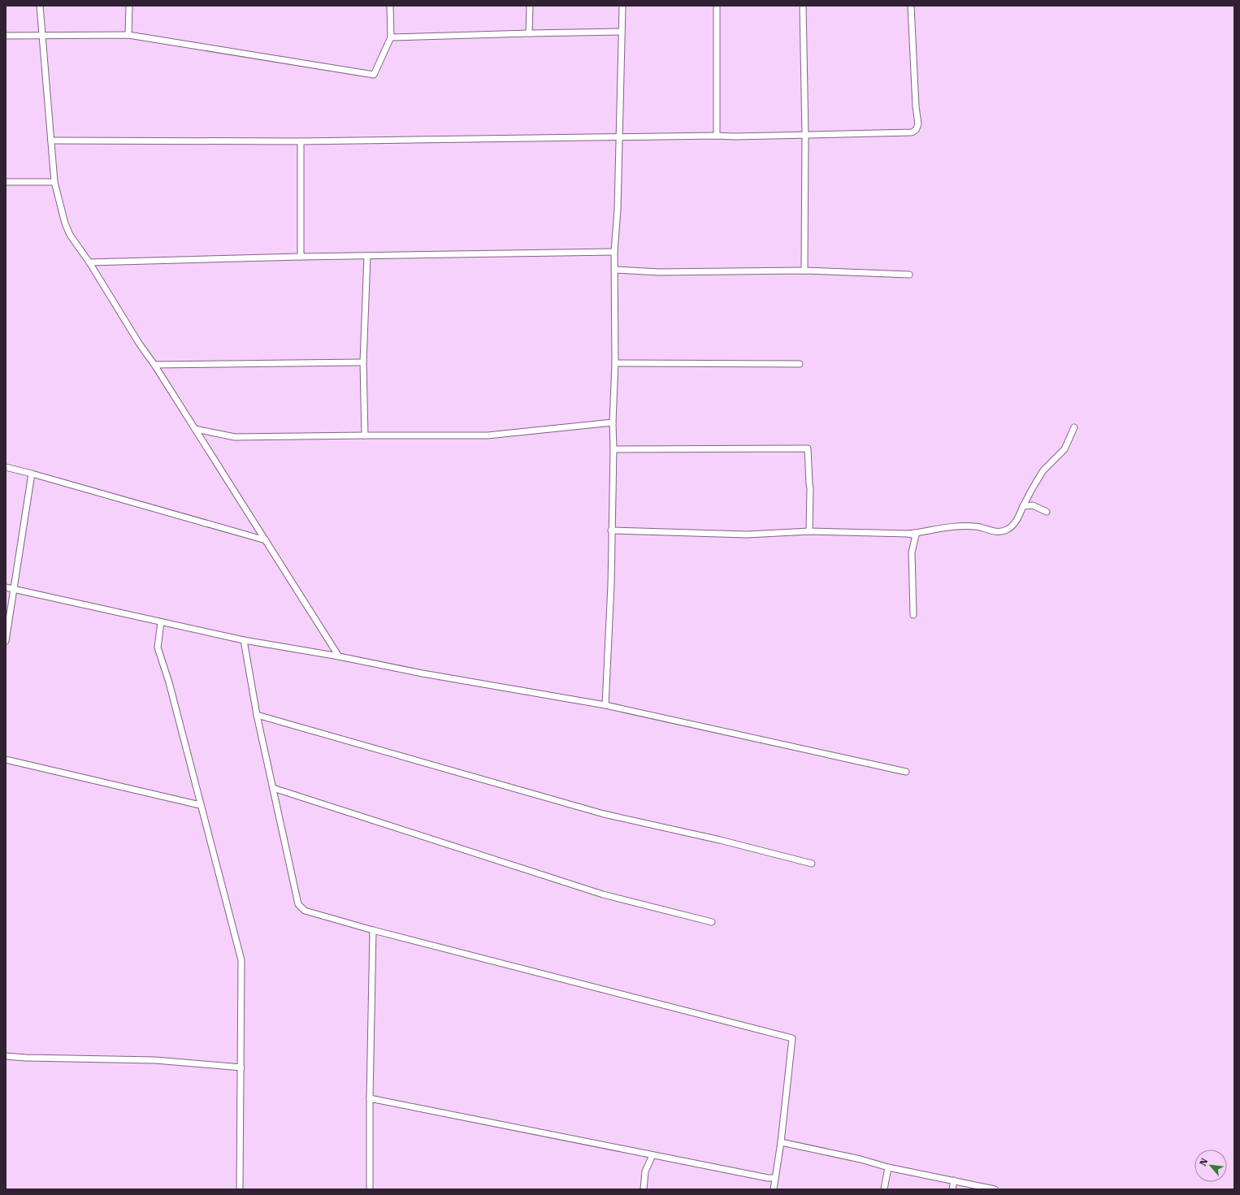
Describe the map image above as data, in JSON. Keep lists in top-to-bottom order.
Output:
{
  "north": "top left"
}
